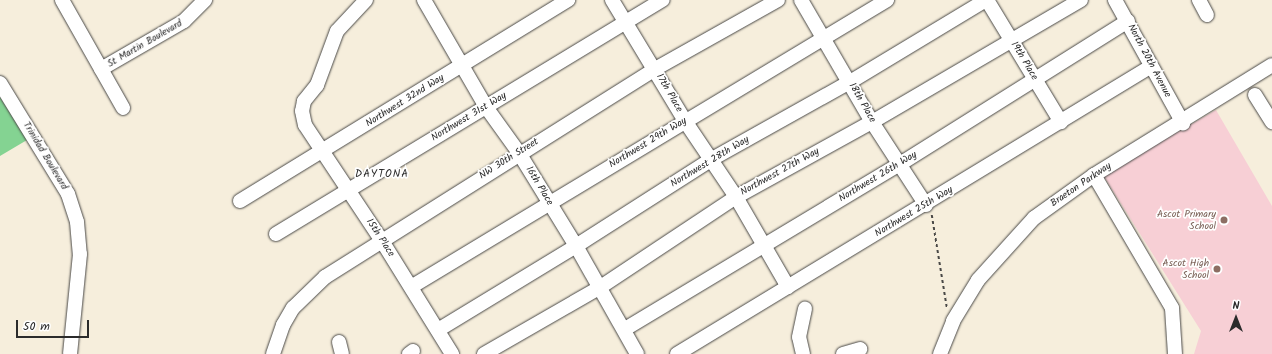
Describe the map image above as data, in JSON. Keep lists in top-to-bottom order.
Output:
{
  "streets": {
    "street": [
      "St Martin Boulevard",
      "19th Place",
      "North 20th Avenue",
      "17th Place",
      "Northwest 32nd Way",
      "18th Place",
      "Northwest 31st Way",
      "Northwest 29th Way",
      "Trinidad Boulevard",
      "NW 30th Street",
      "Northwest 28th Way",
      "Northwest 27th Way",
      "Northwest 26th Way",
      "Braeton Parkway",
      "16th Place",
      "Northwest 25th Way",
      "15th Place"
    ]
  },
  "crossings": [
    ["19th Place", "Northwest 28th Way"],
    ["19th Place", "Northwest 27th Way"],
    ["19th Place", "Northwest 26th Way"],
    ["19th Place", "Northwest 25th Way"],
    ["North 20th Avenue", "Northwest 26th Way"],
    ["North 20th Avenue", "Braeton Parkway"],
    ["North 20th Avenue", "Northwest 25th Way"],
    ["17th Place", "Northwest 31st Way"],
    ["17th Place", "Northwest 29th Way"],
    ["17th Place", "NW 30th Street"],
    ["17th Place", "Northwest 28th Way"],
    ["17th Place", "Northwest 27th Way"],
    ["17th Place", "Northwest 26th Way"],
    ["17th Place", "Northwest 25th Way"],
    ["Northwest 32nd Way", "16th Place"],
    ["Northwest 32nd Way", "15th Place"],
    ["18th Place", "Northwest 29th Way"],
    ["18th Place", "Northwest 28th Way"],
    ["18th Place", "Northwest 27th Way"],
    ["18th Place", "Northwest 26th Way"],
    ["18th Place", "Northwest 25th Way"],
    ["Northwest 31st Way", "16th Place"],
    ["Northwest 31st Way", "15th Place"],
    ["Northwest 29th Way", "16th Place"],
    ["Northwest 29th Way", "15th Place"],
    ["NW 30th Street", "16th Place"],
    ["NW 30th Street", "15th Place"],
    ["Northwest 28th Way", "16th Place"],
    ["Northwest 28th Way", "15th Place"],
    ["Northwest 27th Way", "16th Place"],
    ["Northwest 26th Way", "16th Place"]
  ],
  "districts": ["DAYTONA"],
  "places": ["Ascot Primary School", "Ascot High School"],
  "scale_bar": "50 m",
  "north": "top"
}
